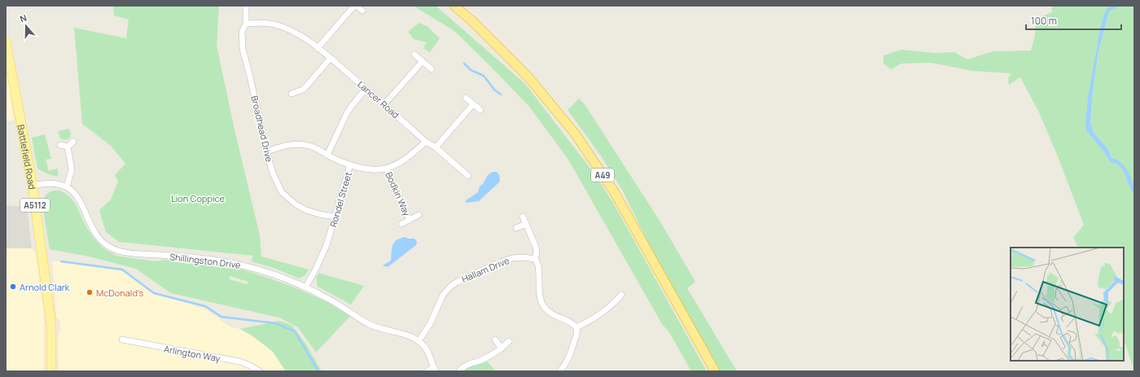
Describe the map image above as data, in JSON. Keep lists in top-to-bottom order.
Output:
{
  "streets": {
    "highway": ["A49"],
    "main road": ["Battlefield Road", "A5112"],
    "street": [
      "Lancer Road",
      "Broadhead Drive",
      "Bodkin Way",
      "Rondel Street",
      "Shillingston Drive",
      "Hallam Drive",
      "Arlington Way"
    ]
  },
  "crossings": [
    ["Lancer Road", "Broadhead Drive"],
    ["Lancer Road", "Rondel Street"],
    ["Broadhead Drive", "Rondel Street"],
    ["Bodkin Way", "Rondel Street"],
    ["Rondel Street", "Shillingston Drive"],
    ["Shillingston Drive", "Hallam Drive"]
  ],
  "parks": ["Lion Coppice"],
  "places": ["Arnold Clark", "McDonald's"],
  "scale_bar": "100 m",
  "north": "top"
}
